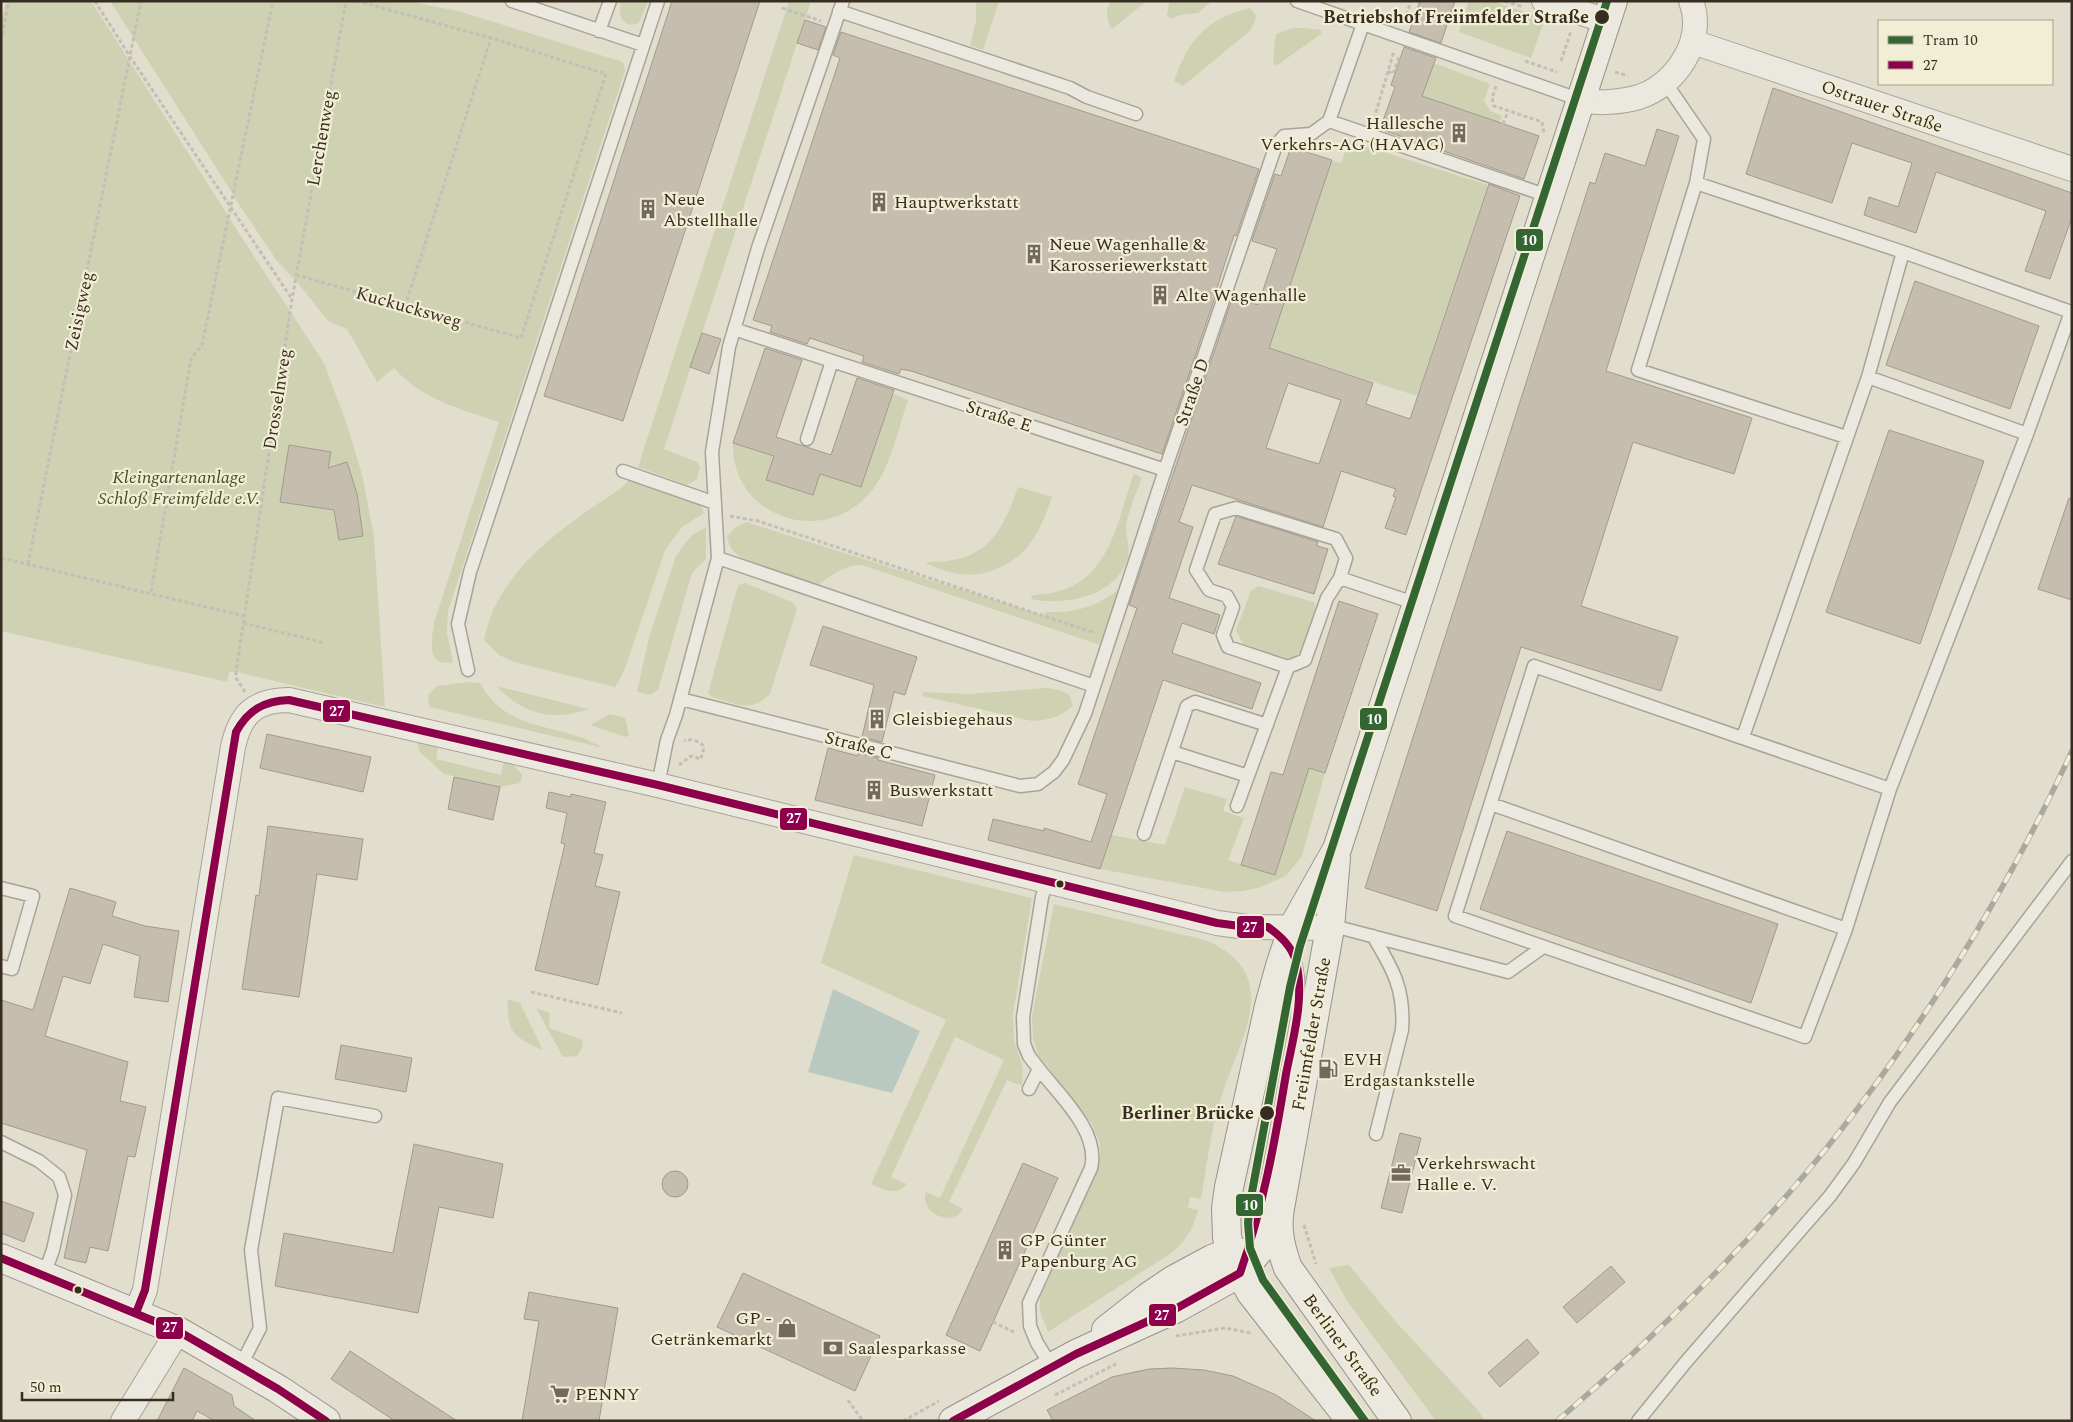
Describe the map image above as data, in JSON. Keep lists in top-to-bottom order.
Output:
{
  "streets": {
    "street": ["Ostrauer Straße", "Freiimfelder Straße", "Berliner Straße"],
    "lane": ["Straße D", "Straße E", "Straße C"],
    "path": [
      "Lerchenweg",
      "Kuckucksweg",
      "Zeisigweg",
      "Drosselnweg"
    ]
  },
  "crossings": [
    ["Lerchenweg", "Kuckucksweg"],
    ["Lerchenweg", "Drosselnweg"],
    ["Kuckucksweg", "Drosselnweg"],
    ["Straße D", "Straße E"],
    ["Straße D", "Straße C"],
    ["Freiimfelder Straße", "Berliner Straße"]
  ],
  "parks": ["Kleingartenanlage Schloß Freimfelde e.V."],
  "places": {
    "other": ["Betriebshof Freiimfelder Straße", "Berliner Brücke"],
    "building": [
      "Hallesche Verkehrs-AG (HAVAG)",
      "Hauptwerkstatt",
      "Neue Abstellhalle",
      "Neue Wagenhalle & Karosseriewerkstatt",
      "Alte Wagenhalle",
      "Gleisbiegehaus",
      "Buswerkstatt",
      "GP Günter Papenburg AG"
    ],
    "fuel station": ["EVH Erdgastankstelle"],
    "office": ["Verkehrswacht Halle e. V."],
    "shop": ["GP - Getränkemarkt"],
    "bank": ["Saalesparkasse"],
    "supermarket": ["PENNY"]
  },
  "lines": ["tram line 10", "transit line 27"],
  "legend": ["Tram 10", "27"],
  "scale_bar": "50 m"
}
